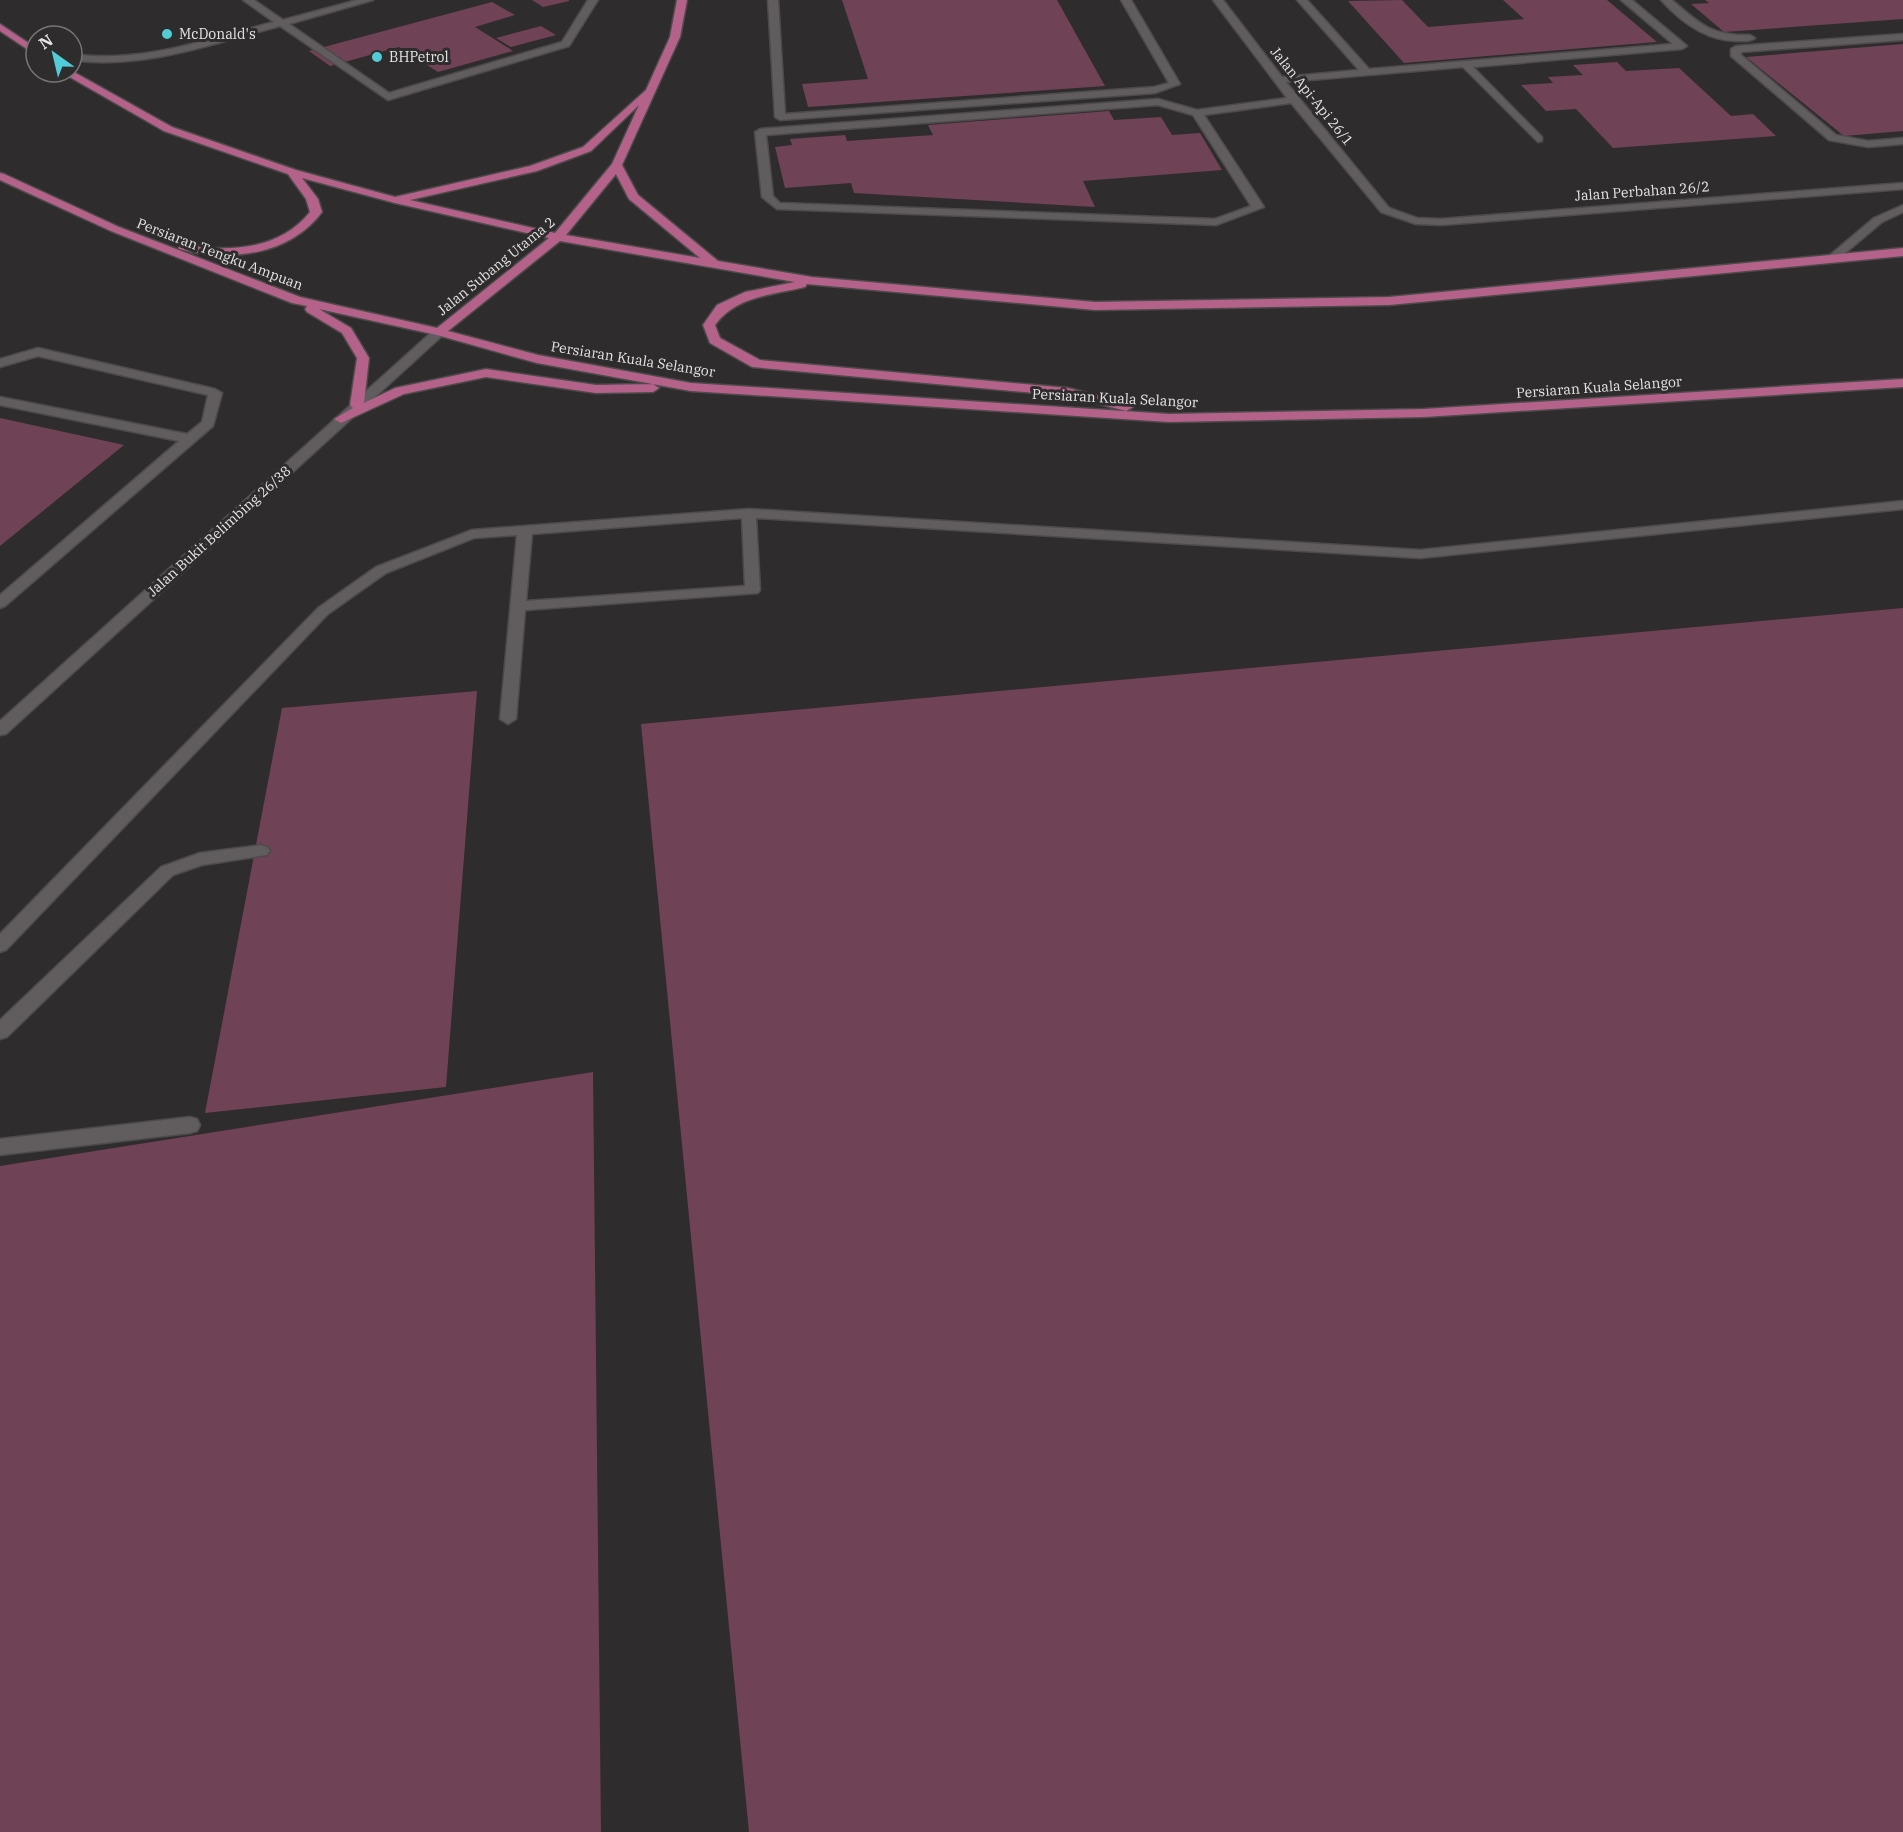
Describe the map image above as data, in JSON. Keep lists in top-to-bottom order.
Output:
{
  "streets": {
    "main road": ["Persiaran Tengku Ampuan", "Jalan Subang Utama 2", "Persiaran Kuala Selangor"],
    "street": ["Jalan Api-Api 26/1", "Jalan Perbahan 26/2", "Jalan Bukit Belimbing 26/38"]
  },
  "crossings": [
    ["Jalan Api-Api 26/1", "Jalan Perbahan 26/2"],
    ["Persiaran Tengku Ampuan", "Jalan Subang Utama 2"],
    ["Persiaran Tengku Ampuan", "Persiaran Kuala Selangor"],
    ["Persiaran Tengku Ampuan", "Jalan Bukit Belimbing 26/38"],
    ["Jalan Subang Utama 2", "Persiaran Kuala Selangor"],
    ["Jalan Subang Utama 2", "Jalan Bukit Belimbing 26/38"],
    ["Persiaran Kuala Selangor", "Jalan Bukit Belimbing 26/38"]
  ],
  "places": ["McDonald's", "BHPetrol"],
  "north": "top left"
}
